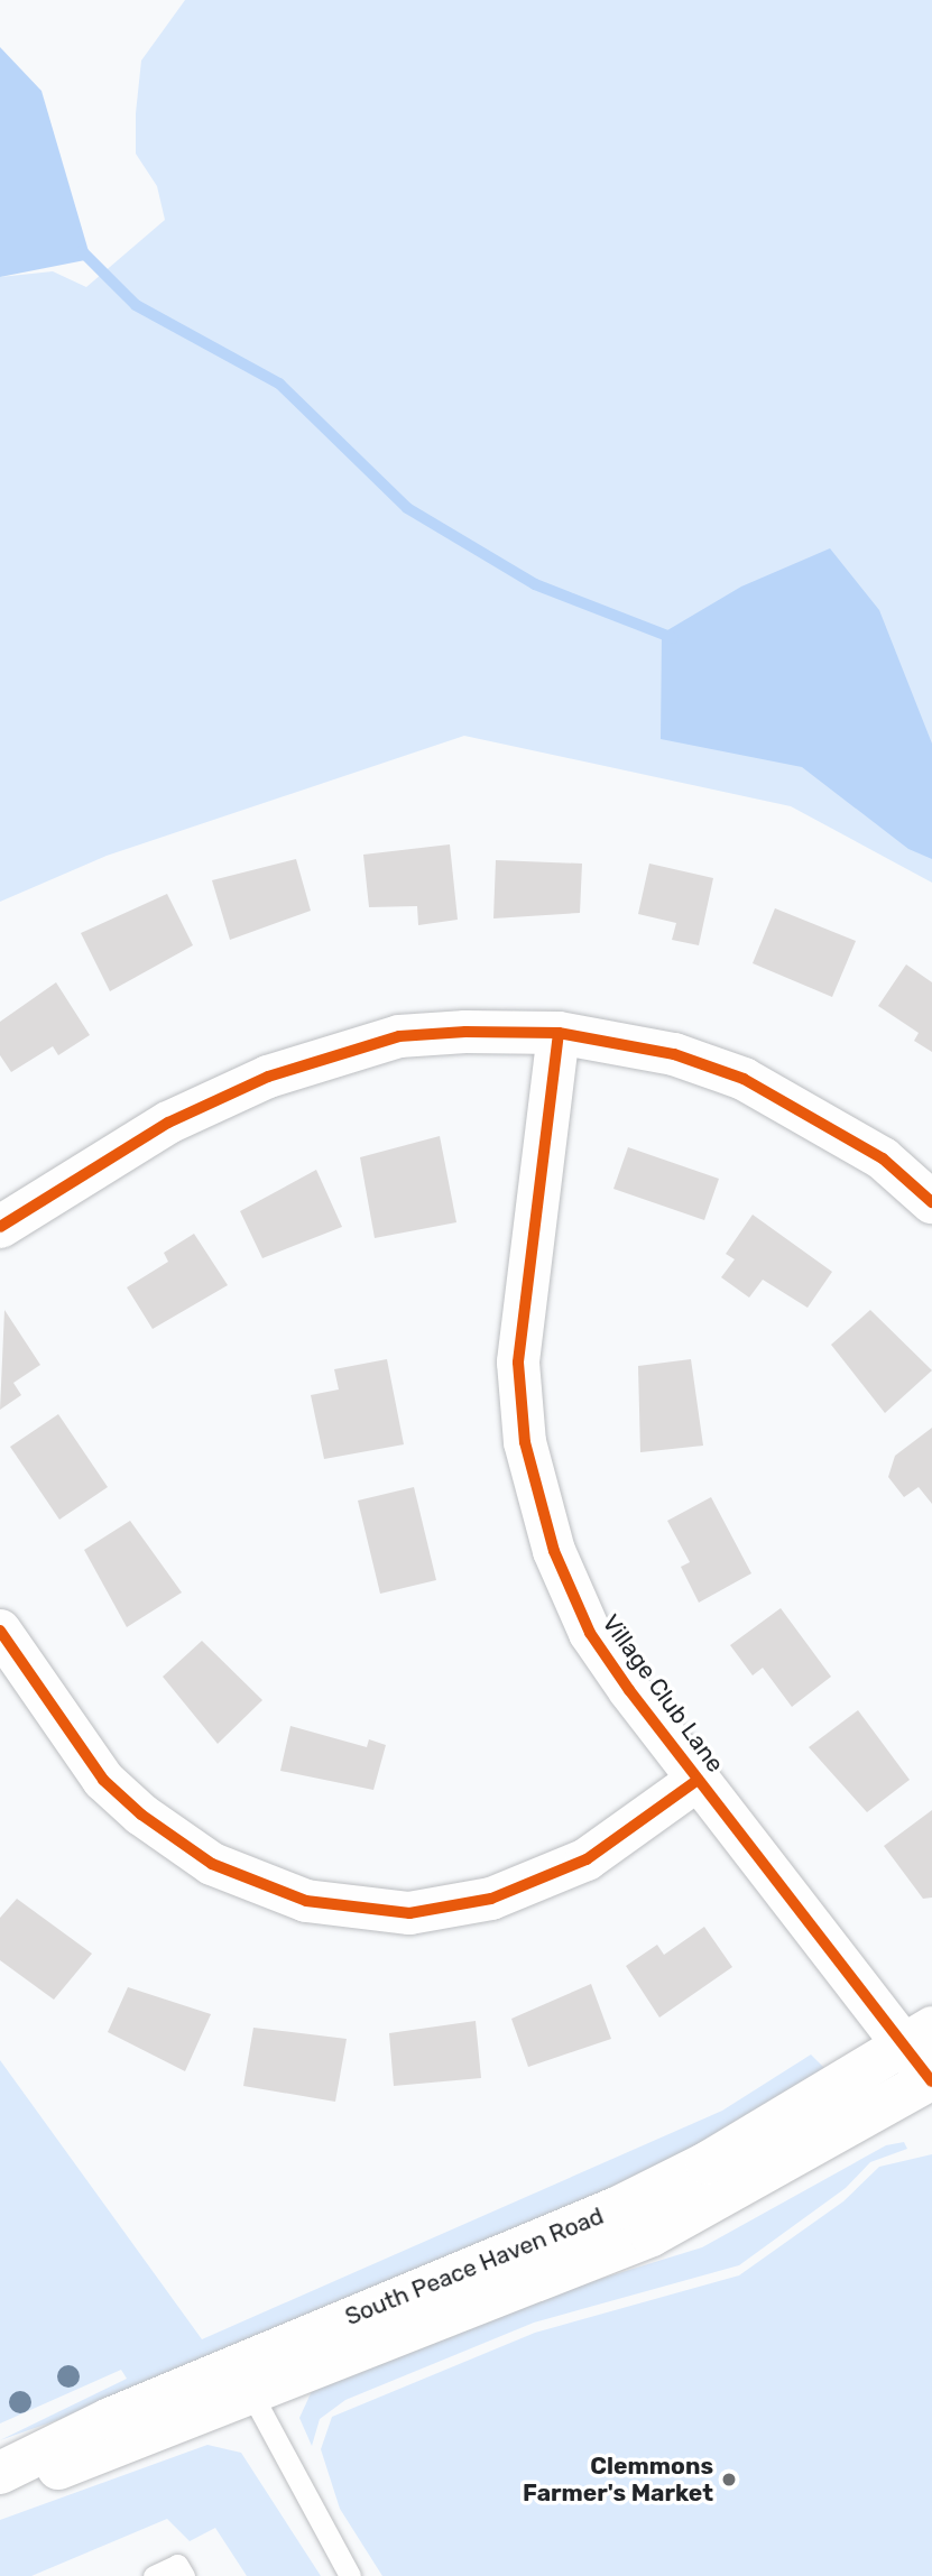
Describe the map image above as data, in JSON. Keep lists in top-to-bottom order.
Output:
{
  "streets": {
    "street": ["Village Club Lane", "South Peace Haven Road"]
  },
  "crossings": [
    ["Village Club Lane", "South Peace Haven Road"]
  ],
  "places": ["Clemmons Farmer's Market"]
}
